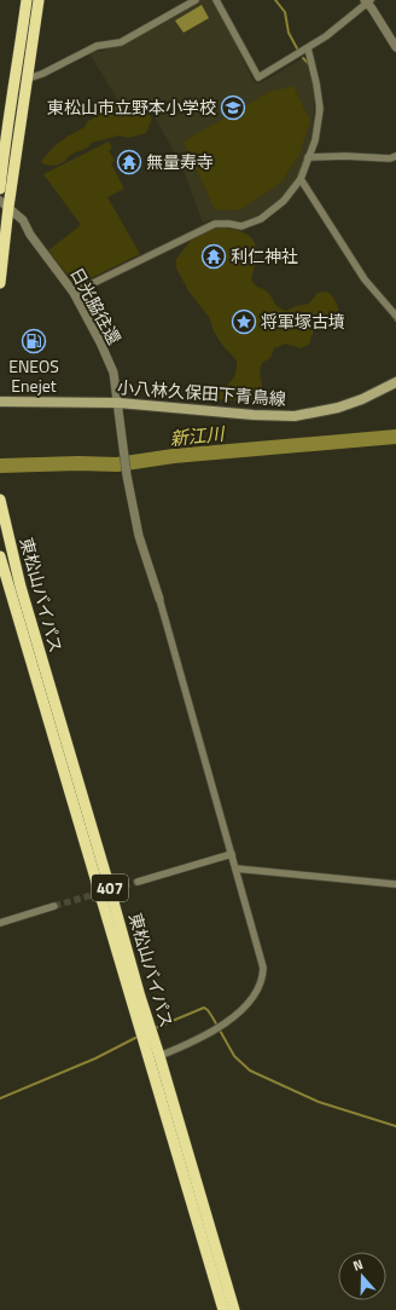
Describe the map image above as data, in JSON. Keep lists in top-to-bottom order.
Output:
{
  "streets": {
    "highway": ["東松山バイパス", "407"],
    "main road": ["小八林久保田下青鳥線"],
    "street": ["日光脇往還"]
  },
  "crossings": [
    ["日光脇往還", "小八林久保田下青鳥線"]
  ],
  "water": ["新江川"],
  "places": {
    "school or university": ["東松山市立野本小学校"],
    "temple": ["無量寿寺", "利仁神社"],
    "place": ["将軍塚古墳"],
    "fuel station": ["ENEOS Enejet"]
  },
  "north": "top"
}
